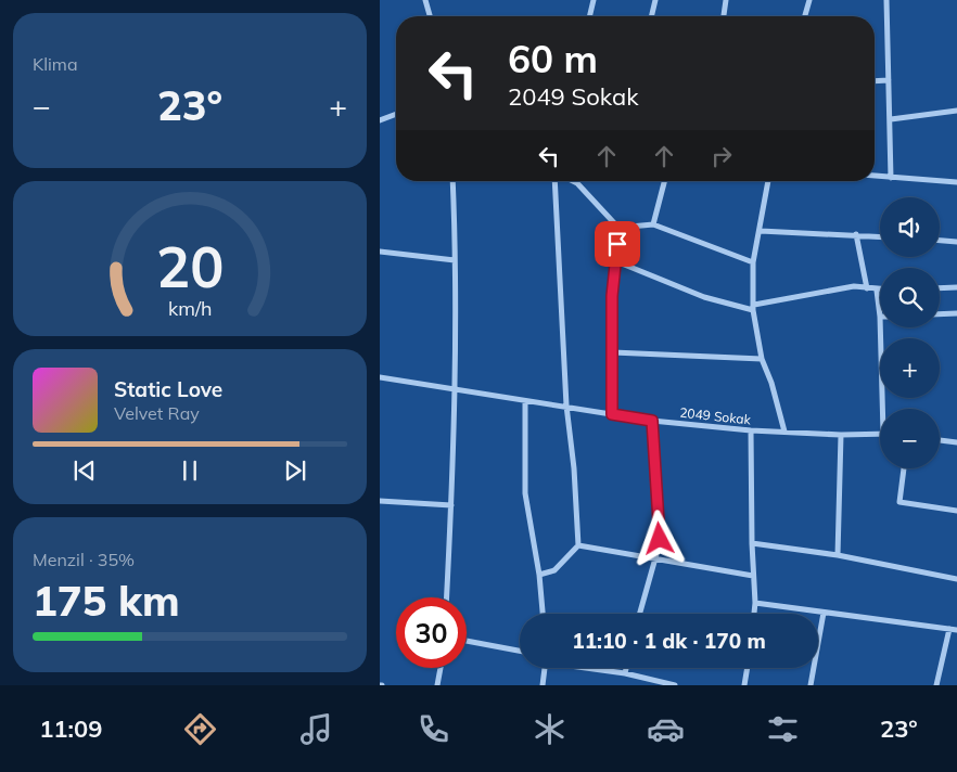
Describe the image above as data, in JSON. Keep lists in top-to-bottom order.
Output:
{
  "streets": {
    "street": ["2049 Sokak"]
  },
  "page": {
    "tile": [
      "Klima",
      ["Menzil · 35%", "175 km"]
    ],
    "turn": ["60 m", "2049 Sokak"],
    "heat": ["−", "23°", "+"],
    "map_buttons": ["+", "−"],
    "song": ["Static Love", "Velvet Ray"],
    "limit": "30",
    "trip": "11:10 · 1 dk · 170 m",
    "tabs": ["11:09", "23°"],
    "gauge": ["20", "km/h"]
  }
}
